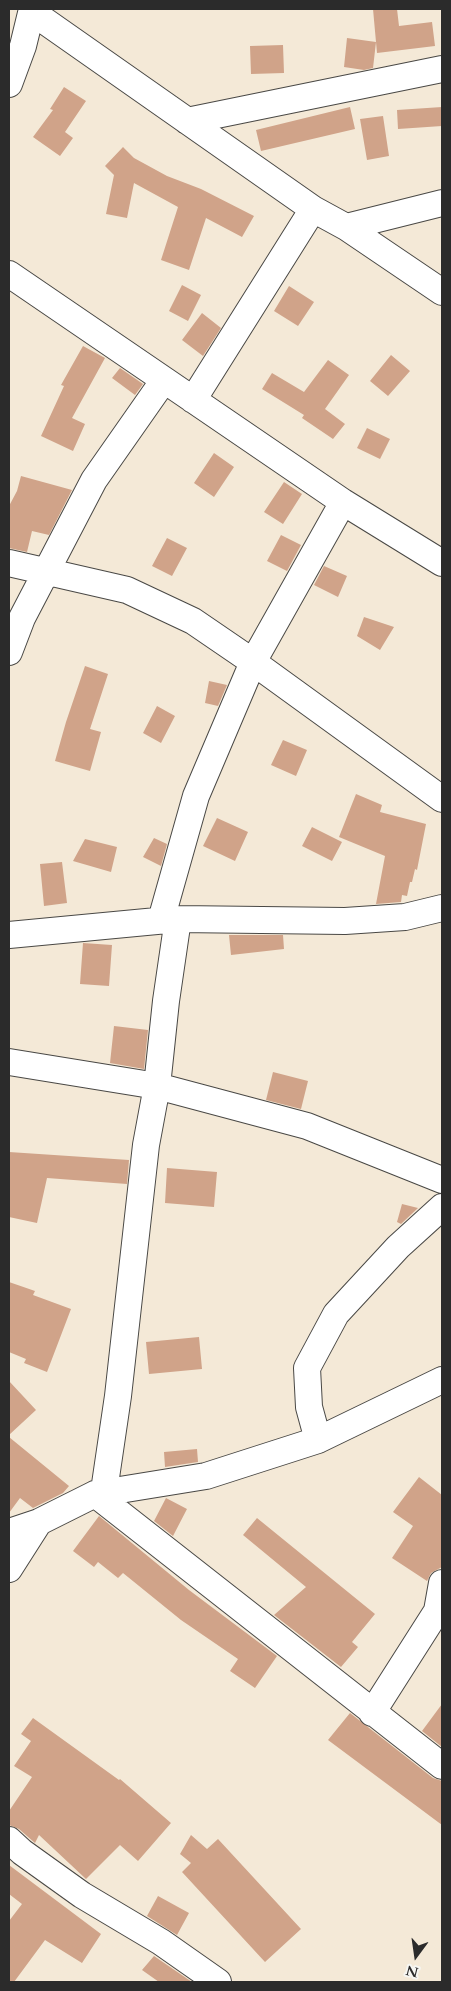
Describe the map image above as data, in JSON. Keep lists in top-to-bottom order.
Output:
{
  "north": "bottom"
}
